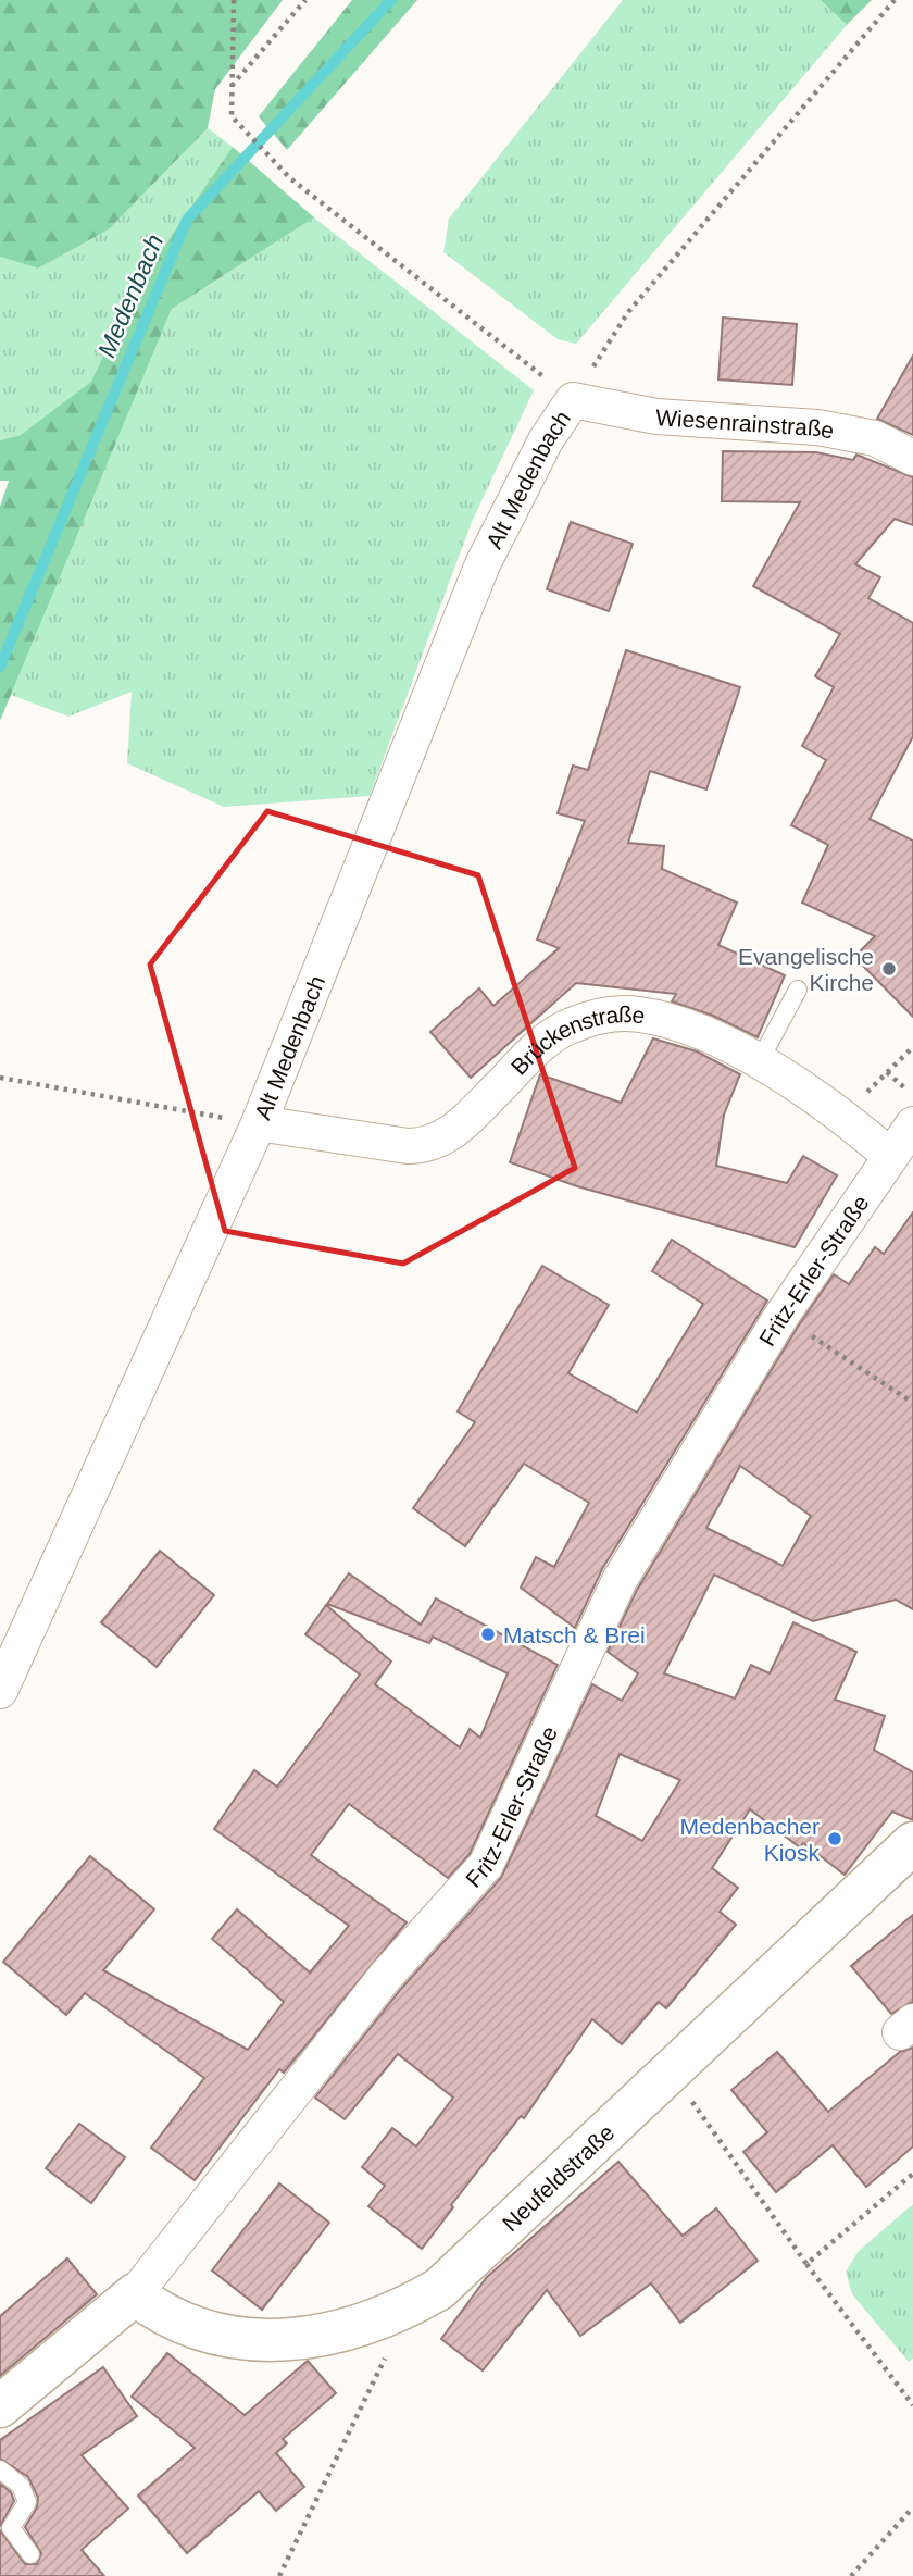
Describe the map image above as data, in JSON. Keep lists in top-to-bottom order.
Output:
{
  "streets": {
    "street": [
      "Wiesenrainstraße",
      "Alt Medenbach",
      "Brückenstraße",
      "Fritz-Erler-Straße",
      "Neufeldstraße"
    ]
  },
  "crossings": [
    ["Wiesenrainstraße", "Alt Medenbach"],
    ["Alt Medenbach", "Brückenstraße"],
    ["Brückenstraße", "Fritz-Erler-Straße"],
    ["Fritz-Erler-Straße", "Neufeldstraße"]
  ],
  "water": ["Medenbach"],
  "places": ["Evangelische Kirche", "Matsch & Brei", "Medenbacher Kiosk"]
}
